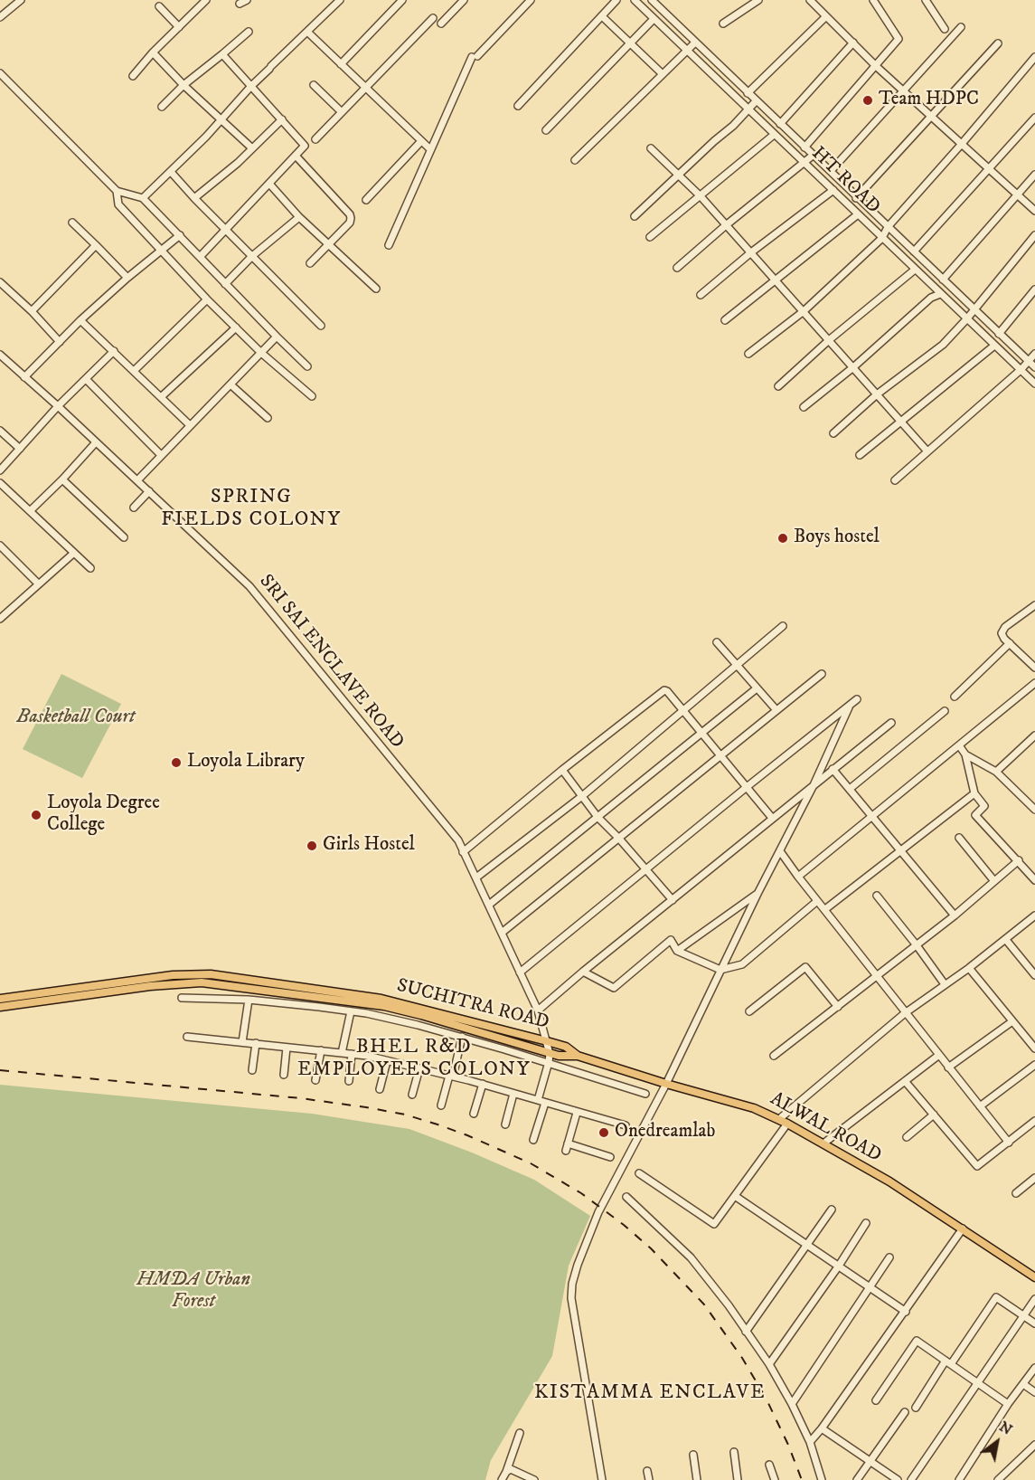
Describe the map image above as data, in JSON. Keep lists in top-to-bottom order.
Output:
{
  "streets": {
    "main road": ["SUCHITRA ROAD", "ALWAL ROAD"],
    "street": ["HT ROAD", "SRI SAI ENCLAVE ROAD"]
  },
  "crossings": [
    ["SRI SAI ENCLAVE ROAD", "SUCHITRA ROAD"],
    ["SUCHITRA ROAD", "ALWAL ROAD"]
  ],
  "districts": ["SPRING FIELDS COLONY", "BHEL R&D EMPLOYEES COLONY", "KISTAMMA ENCLAVE"],
  "parks": ["Basketball Court", "HMDA Urban Forest"],
  "places": [
    "Team HDPC",
    "Boys hostel",
    "Loyola Library",
    "Loyola Degree College",
    "Girls Hostel",
    "Onedreamlab"
  ],
  "north": "top right"
}
